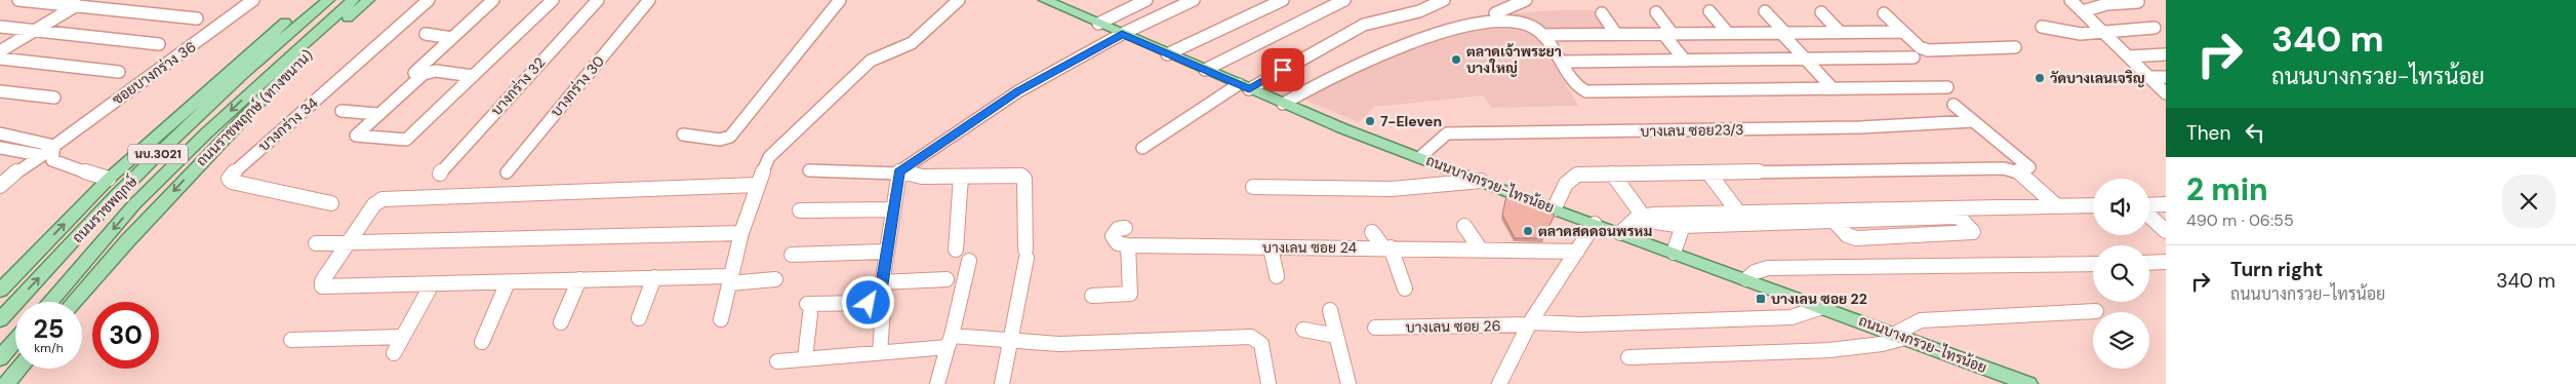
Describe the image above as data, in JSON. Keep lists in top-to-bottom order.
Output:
{
  "streets": {
    "main road": [
      "ถนนราชพฤกษ์ (ทางขนาน)",
      "นบ.3021",
      "ถนนบางกรวย-ไทรน้อย",
      "ถนนราชพฤกษ์"
    ],
    "street": [
      "ซอยบางกร่าง 36",
      "บางกร่าง 32",
      "บางกร่าง 30",
      "บางกร่าง 34",
      "บางเลน ซอย23/3",
      "บางเลน ซอย 24",
      "บางเลน ซอย 26"
    ]
  },
  "crossings": [
    ["ถนนราชพฤกษ์ (ทางขนาน)", "ถนนราชพฤกษ์"],
    ["บางเลน ซอย23/3", "ถนนบางกรวย-ไทรน้อย"]
  ],
  "places": {
    "other": [
      "ตลาดเจ้าพระยา บางใหญ่",
      "วัดบางเลนเจริญ",
      "7-Eleven",
      "ตลาดสดดอนพรหม"
    ],
    "transit": ["บางเลน ซอย 22"]
  },
  "page": {
    "turn": ["340 m", "ถนนบางกรวย-ไทรน้อย"],
    "then": "Then",
    "heading": ["2 min", "490 m · 06:55"],
    "list": [
      {
        "name": "Turn right",
        "note": "ถนนบางกรวย-ไทรน้อย",
        "value": "340 m"
      }
    ],
    "speed": "25 km/h",
    "limit": "30"
  }
}
